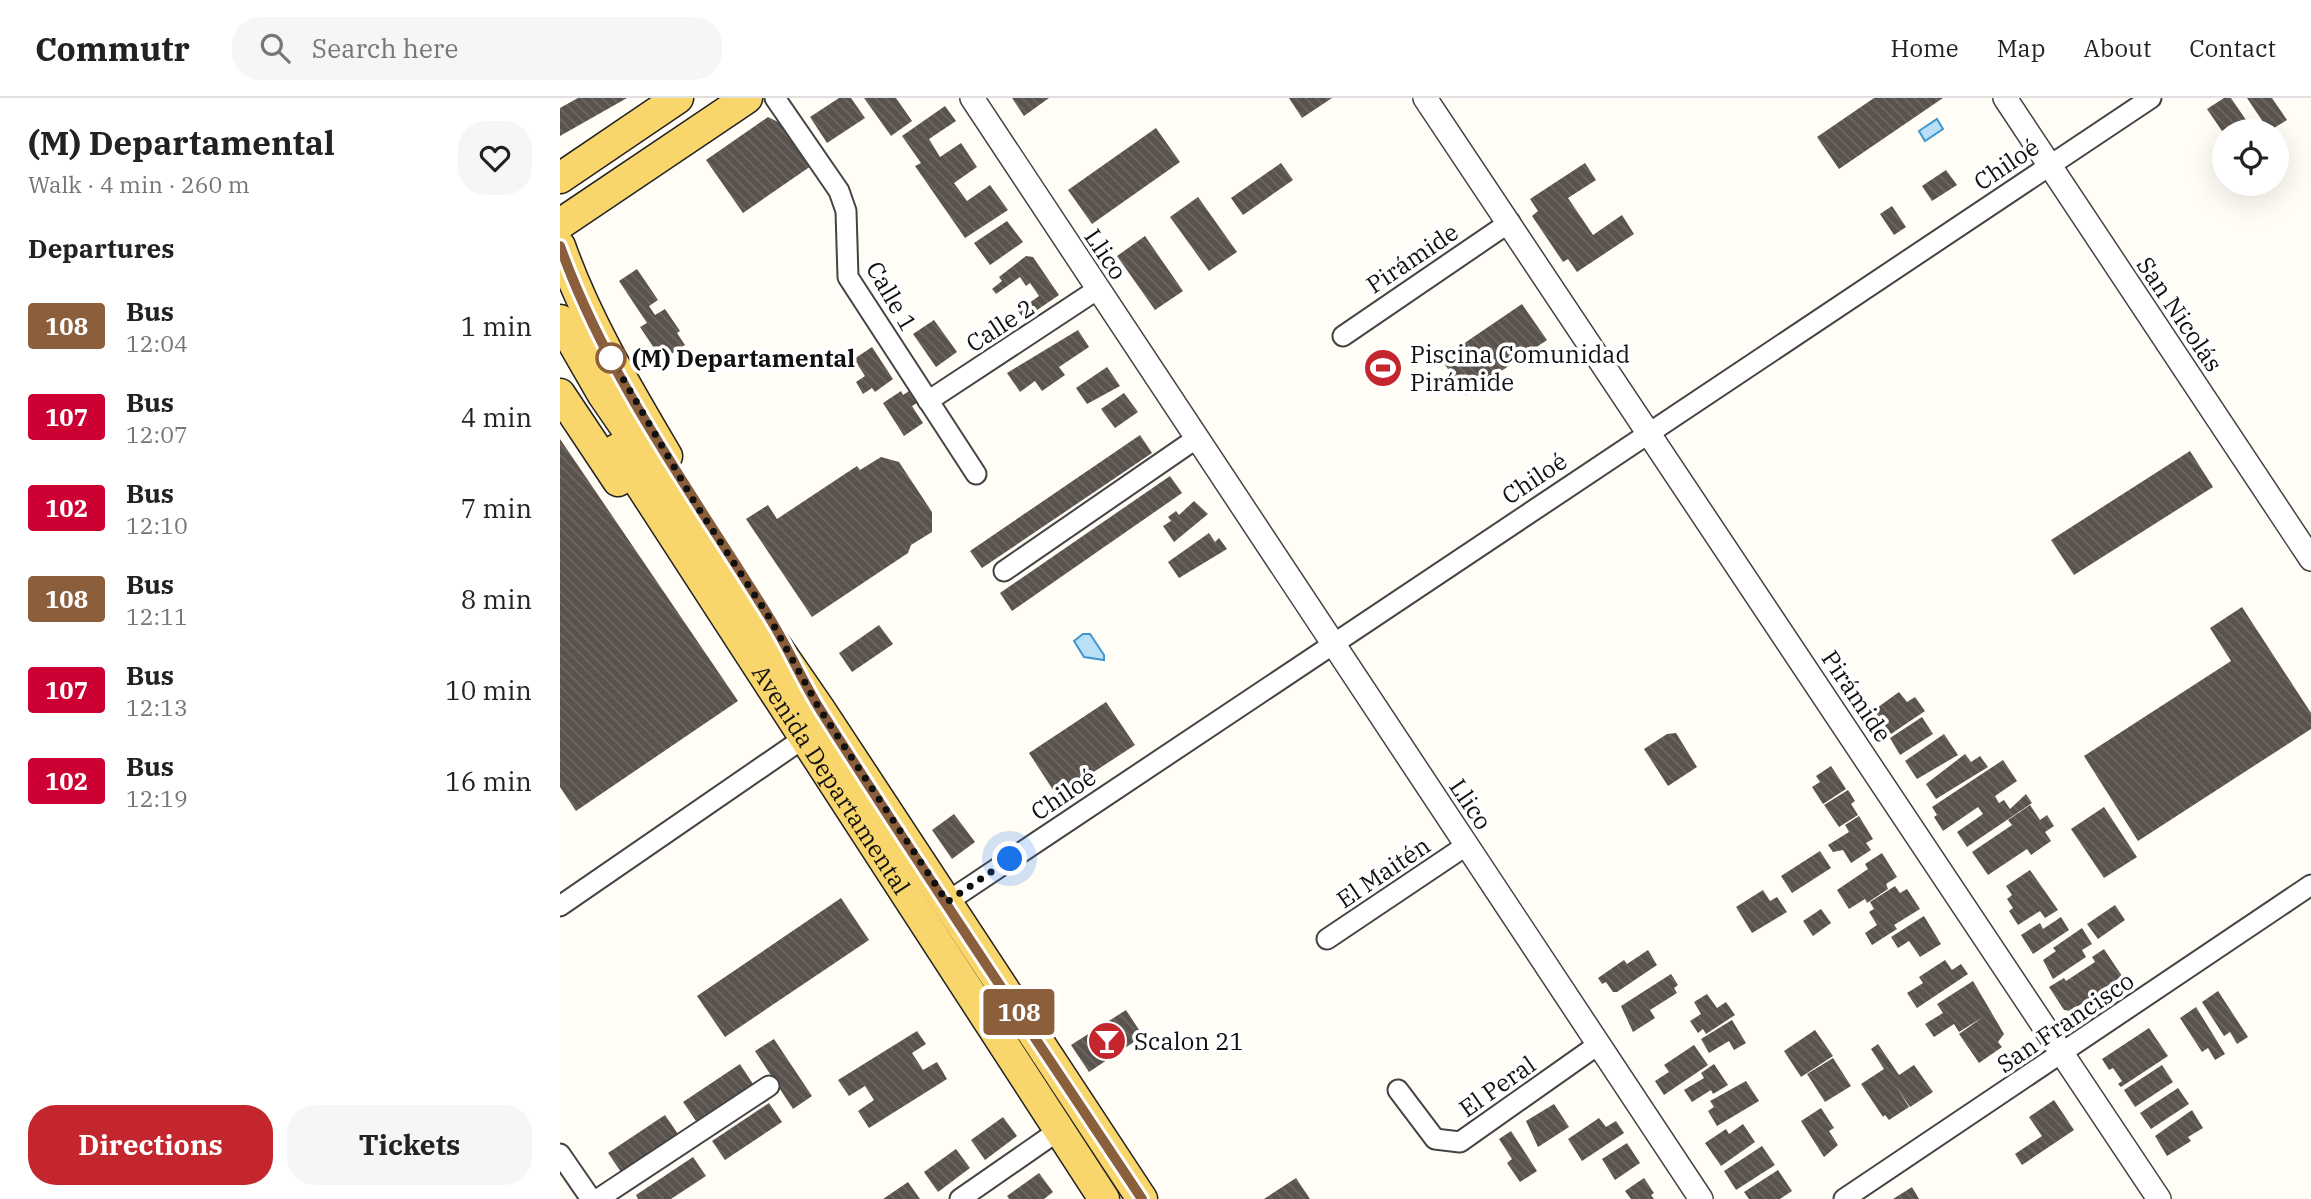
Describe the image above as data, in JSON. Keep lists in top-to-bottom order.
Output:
{
  "streets": {
    "main road": ["Avenida Departamental"],
    "street": [
      "Chiloé",
      "Llico",
      "Pirámide",
      "Calle 1",
      "San Nicolás",
      "Calle 2",
      "El Maitén",
      "San Francisco",
      "El Peral"
    ]
  },
  "crossings": [
    ["Chiloé", "Llico"],
    ["Chiloé", "Pirámide"],
    ["Chiloé", "San Nicolás"],
    ["Chiloé", "Avenida Departamental"],
    ["Llico", "Calle 2"],
    ["Llico", "El Maitén"],
    ["Llico", "El Peral"],
    ["Pirámide", "San Francisco"],
    ["Calle 1", "Calle 2"]
  ],
  "places": {
    "other": ["(M) Departamental"],
    "sports": ["Piscina Comunidad Pirámide"],
    "bar": ["Scalon 21"]
  },
  "lines": ["bus line 108"],
  "page": {
    "header": "Commutr",
    "search": "Search here",
    "nav": [
      "Home",
      "Map",
      "About",
      "Contact"
    ],
    "heading": [
      ["(M) Departamental", "Walk · 4 min · 260 m"],
      "Departures"
    ],
    "on_map": "108",
    "list": [
      {
        "mark": "108",
        "name": "Bus",
        "note": "12:04",
        "value": "1 min"
      },
      {
        "mark": "107",
        "name": "Bus",
        "note": "12:07",
        "value": "4 min"
      },
      {
        "mark": "102",
        "name": "Bus",
        "note": "12:10",
        "value": "7 min"
      },
      {
        "mark": "108",
        "name": "Bus",
        "note": "12:11",
        "value": "8 min"
      },
      {
        "mark": "107",
        "name": "Bus",
        "note": "12:13",
        "value": "10 min"
      },
      {
        "mark": "102",
        "name": "Bus",
        "note": "12:19",
        "value": "16 min"
      }
    ],
    "buttons": ["Directions", "Tickets"]
  }
}
